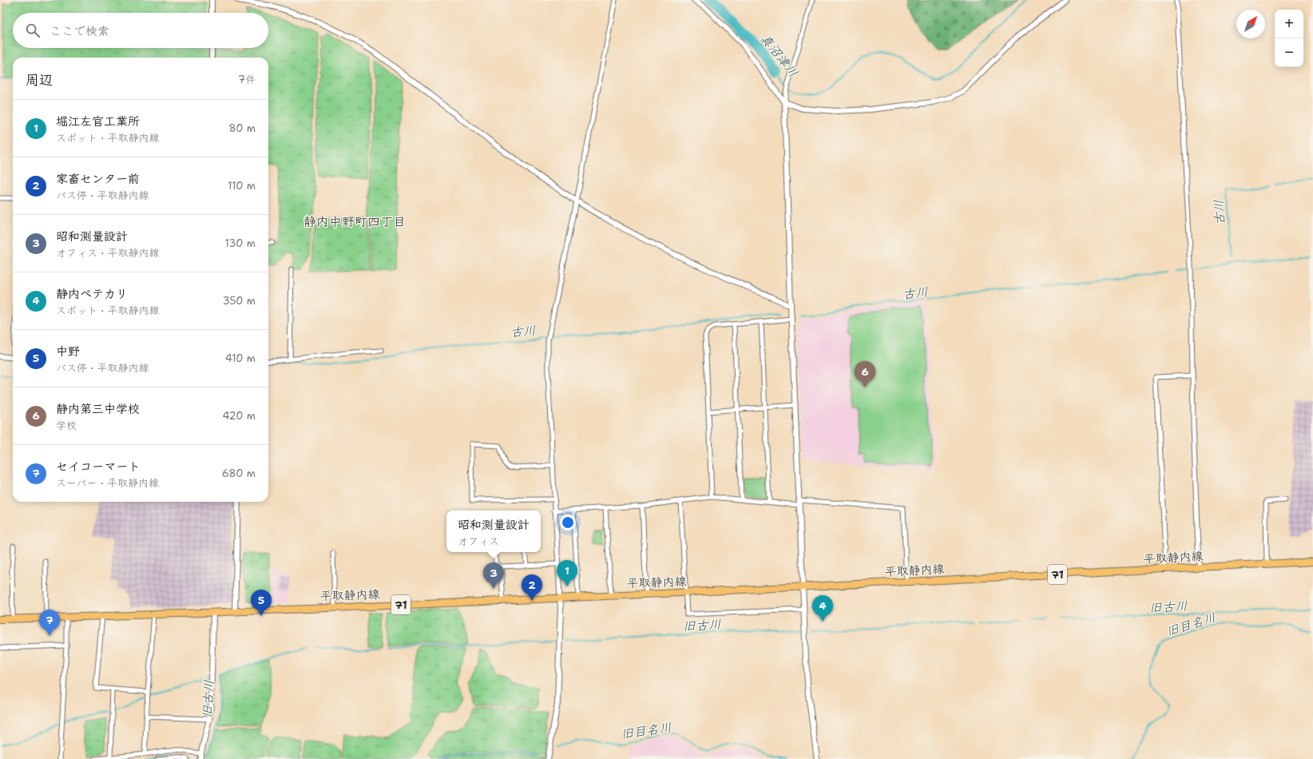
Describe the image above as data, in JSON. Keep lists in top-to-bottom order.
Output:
{
  "streets": {
    "main road": ["平取静内線", "71"]
  },
  "districts": ["静内中野町四丁目"],
  "water": [
    "真沼津川",
    "古川",
    "旧古川",
    "旧目名川"
  ],
  "north": "top right",
  "page": {
    "map_buttons": ["+", "−"],
    "search": "ここで検索",
    "heading": ["周辺", "7件"],
    "list": [
      {
        "mark": "1",
        "name": "堀江左官工業所",
        "note": "スポット · 平取静内線",
        "value": "80 m"
      },
      {
        "mark": "2",
        "name": "家畜センター前",
        "note": "バス停 · 平取静内線",
        "value": "110 m"
      },
      {
        "mark": "3",
        "name": "昭和測量設計",
        "note": "オフィス · 平取静内線",
        "value": "130 m"
      },
      {
        "mark": "4",
        "name": "静内ぺテカリ",
        "note": "スポット · 平取静内線",
        "value": "350 m"
      },
      {
        "mark": "5",
        "name": "中野",
        "note": "バス停 · 平取静内線",
        "value": "410 m"
      },
      {
        "mark": "6",
        "name": "静内第三中学校",
        "note": "学校",
        "value": "420 m"
      },
      {
        "mark": "7",
        "name": "セイコーマート",
        "note": "スーパー · 平取静内線",
        "value": "680 m"
      }
    ],
    "pins": [
      "6",
      "1",
      "3",
      "2",
      "5",
      "4",
      "7"
    ],
    "popup": ["昭和測量設計", "オフィス"]
  }
}
